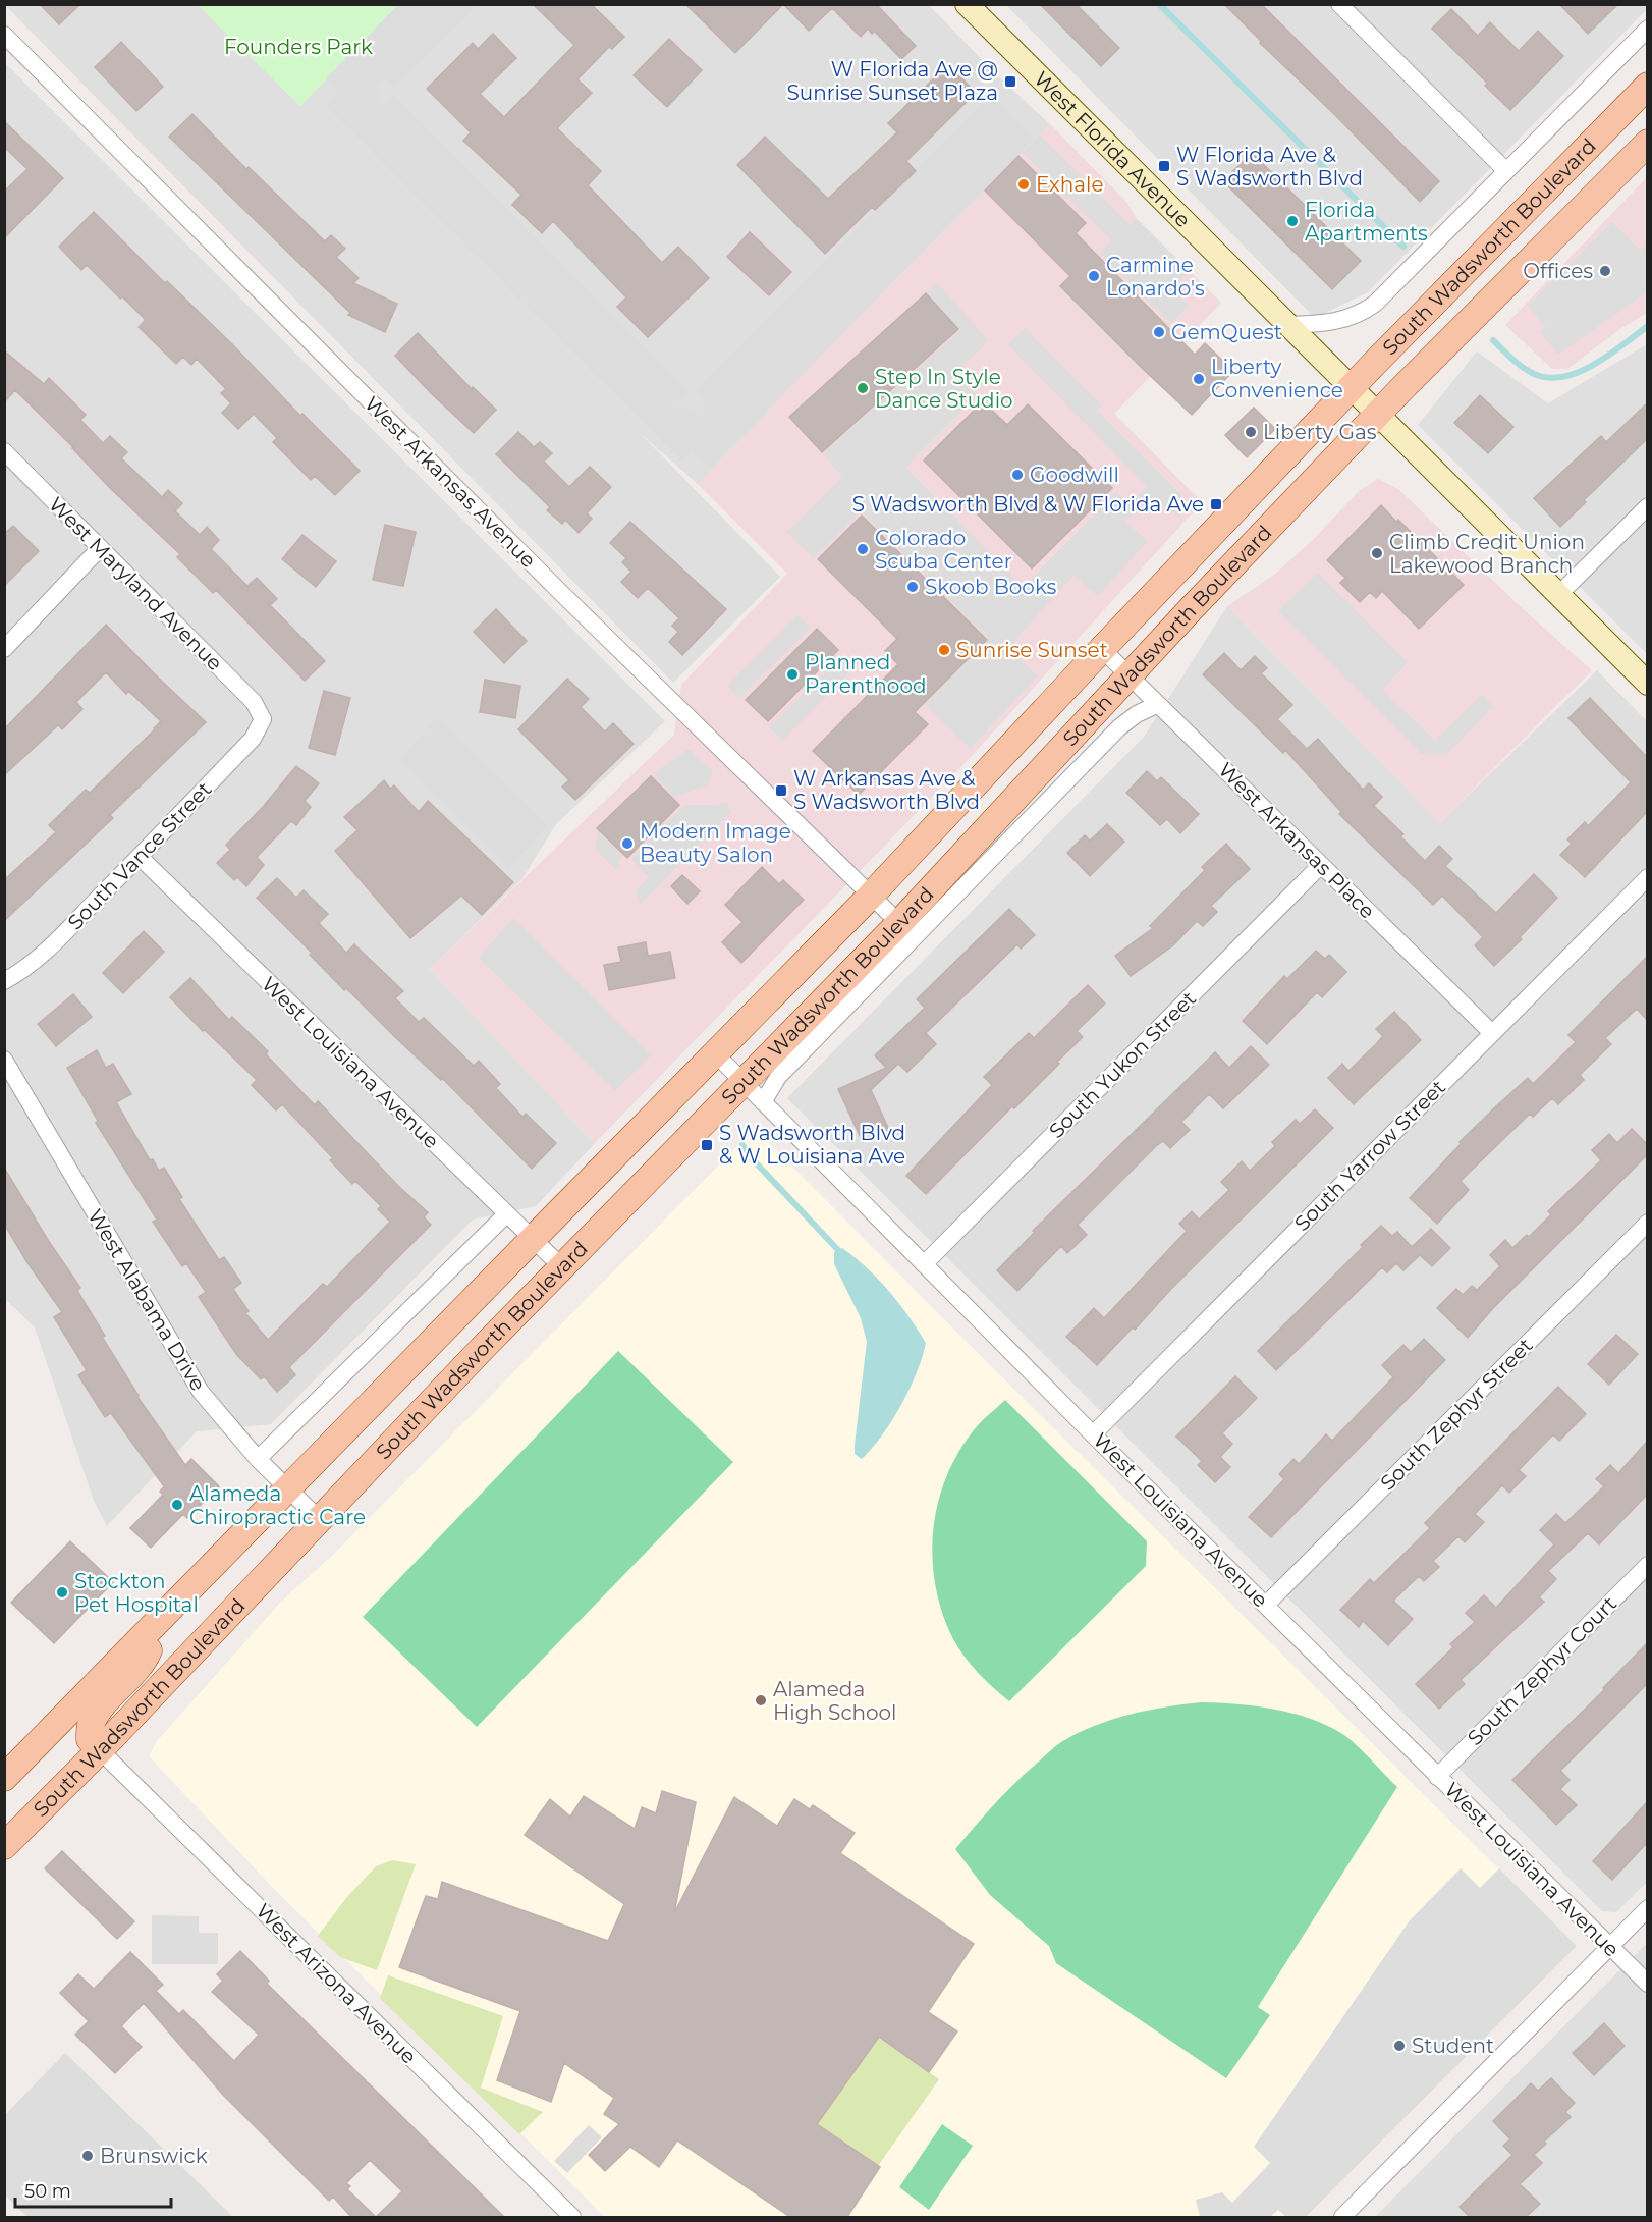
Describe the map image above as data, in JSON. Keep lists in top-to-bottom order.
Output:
{
  "streets": {
    "main road": ["South Wadsworth Boulevard"],
    "street": [
      "West Florida Avenue",
      "West Arkansas Avenue",
      "West Maryland Avenue",
      "West Arkansas Place",
      "South Vance Street",
      "West Louisiana Avenue",
      "South Yukon Street",
      "South Yarrow Street",
      "West Alabama Drive",
      "South Zephyr Street",
      "South Zephyr Court",
      "West Arizona Avenue"
    ]
  },
  "crossings": [
    ["West Florida Avenue", "South Wadsworth Boulevard"],
    ["South Wadsworth Boulevard", "West Arkansas Avenue"],
    ["South Wadsworth Boulevard", "West Arkansas Place"],
    ["South Wadsworth Boulevard", "West Louisiana Avenue"],
    ["South Wadsworth Boulevard", "West Alabama Drive"],
    ["South Wadsworth Boulevard", "West Arizona Avenue"],
    ["West Maryland Avenue", "South Vance Street"],
    ["West Arkansas Place", "South Yukon Street"],
    ["West Arkansas Place", "South Yarrow Street"],
    ["South Vance Street", "West Louisiana Avenue"],
    ["West Louisiana Avenue", "South Yukon Street"],
    ["West Louisiana Avenue", "South Yarrow Street"],
    ["West Louisiana Avenue", "South Zephyr Street"],
    ["West Louisiana Avenue", "South Zephyr Court"]
  ],
  "parks": ["Founders Park"],
  "places": {
    "transit": [
      "W Florida Ave @ Sunrise Sunset Plaza",
      "W Florida Ave & S Wadsworth Blvd",
      "S Wadsworth Blvd & W Florida Ave",
      "W Arkansas Ave & S Wadsworth Blvd",
      "S Wadsworth Blvd & W Louisiana Ave"
    ],
    "other": [
      "Exhale",
      "Florida Apartments",
      "Offices",
      "Carmine Lonardo's",
      "GemQuest",
      "Liberty Convenience",
      "Step In Style Dance Studio",
      "Liberty Gas",
      "Goodwill",
      "Colorado Scuba Center",
      "Climb Credit Union Lakewood Branch",
      "Skoob Books",
      "Sunrise Sunset",
      "Planned Parenthood",
      "Modern Image Beauty Salon",
      "Alameda Chiropractic Care",
      "Stockton Pet Hospital",
      "Alameda High School",
      "Student",
      "Brunswick"
    ]
  },
  "scale_bar": "50 m"
}
